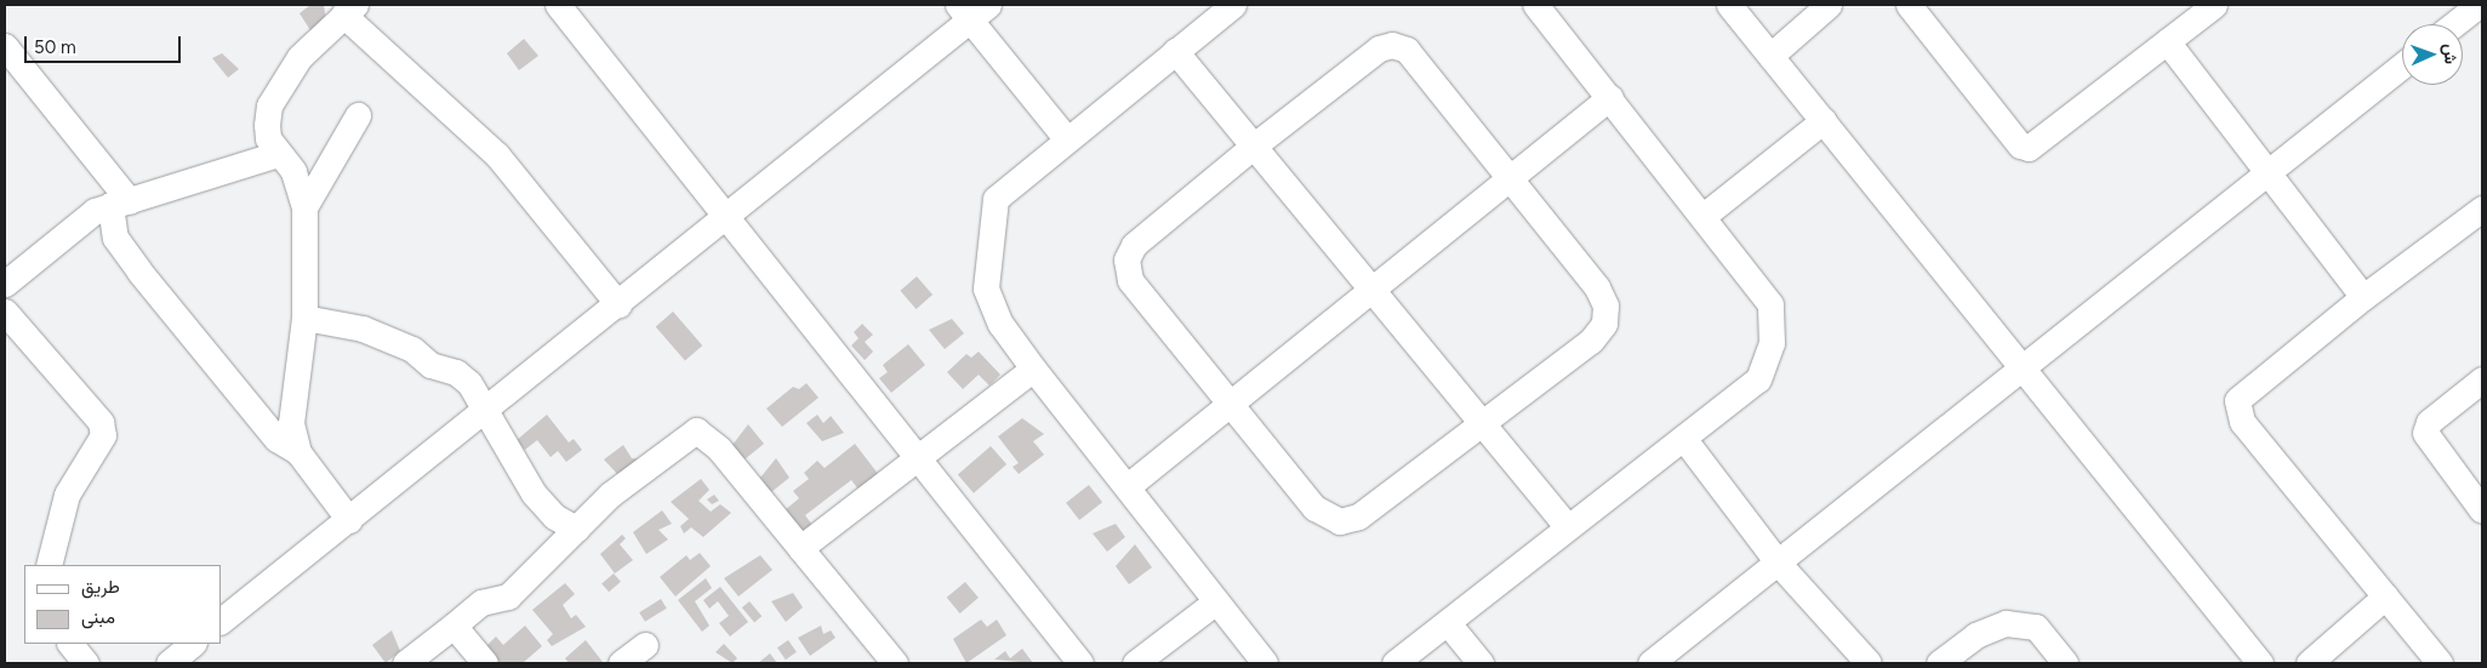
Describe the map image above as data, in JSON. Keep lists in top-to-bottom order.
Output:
{
  "legend": ["طريق", "مبنى"],
  "scale_bar": "50 m",
  "north": "right"
}
